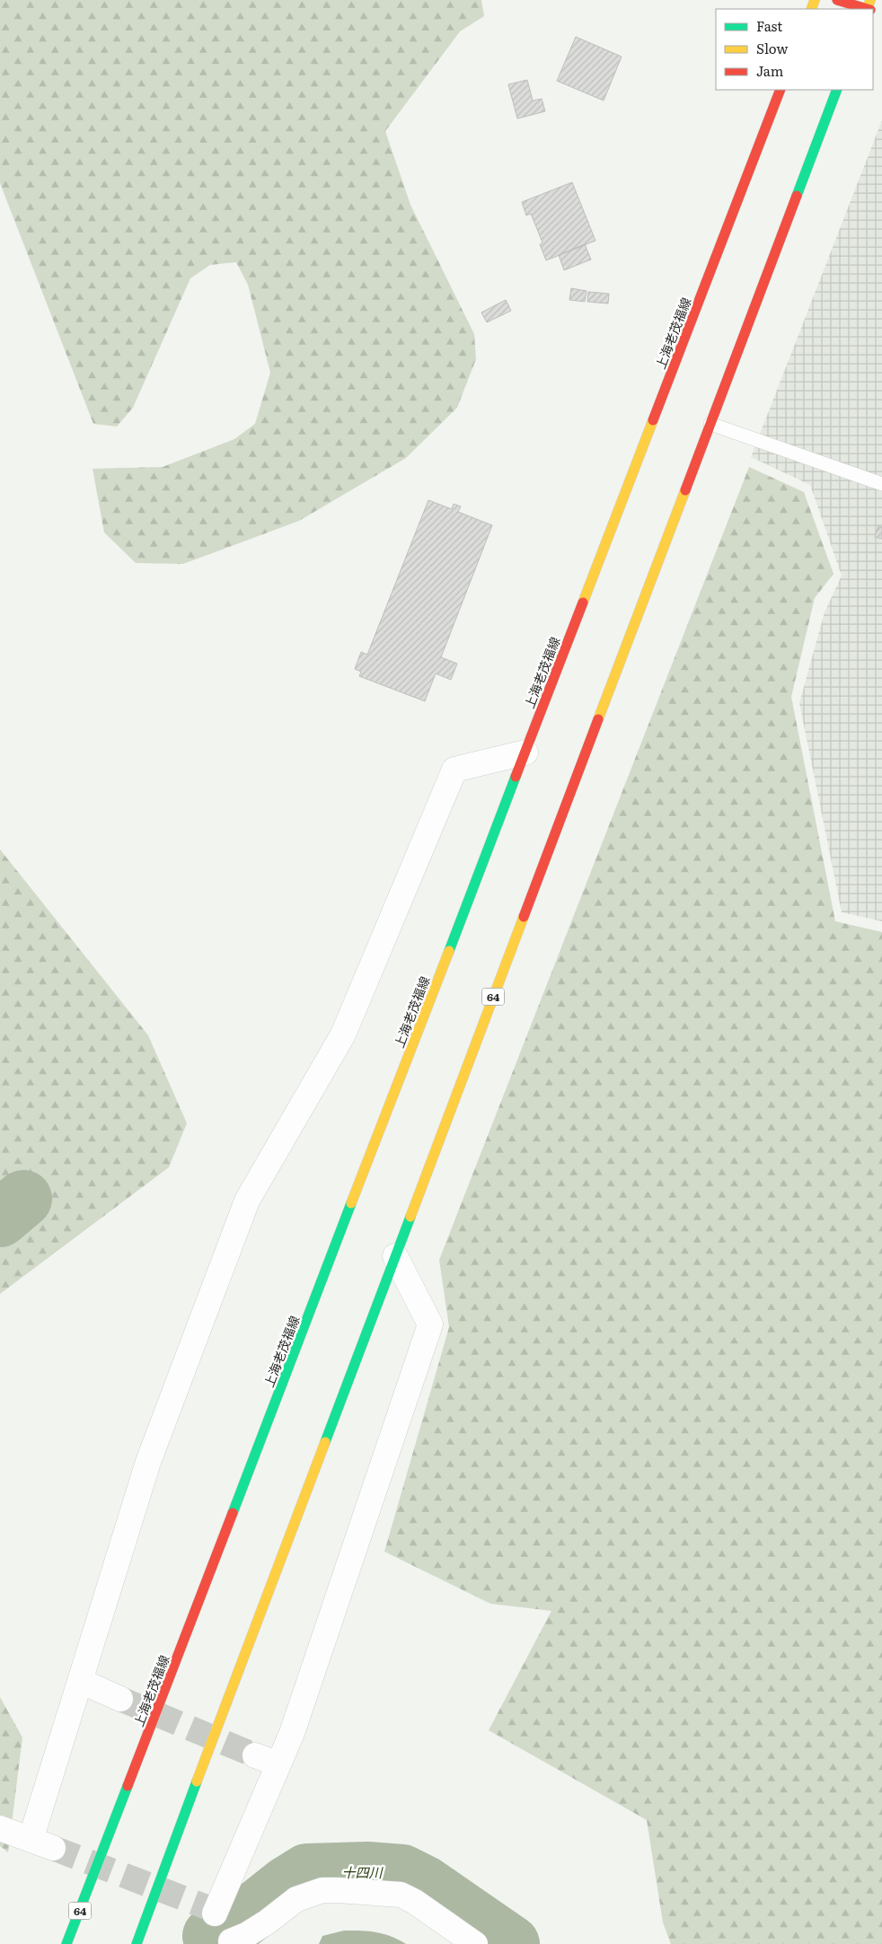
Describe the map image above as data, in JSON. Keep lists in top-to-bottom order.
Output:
{
  "streets": {
    "main road": ["上海老茂福線", "64"]
  },
  "water": ["十四川"],
  "legend": ["Fast", "Slow", "Jam"]
}
